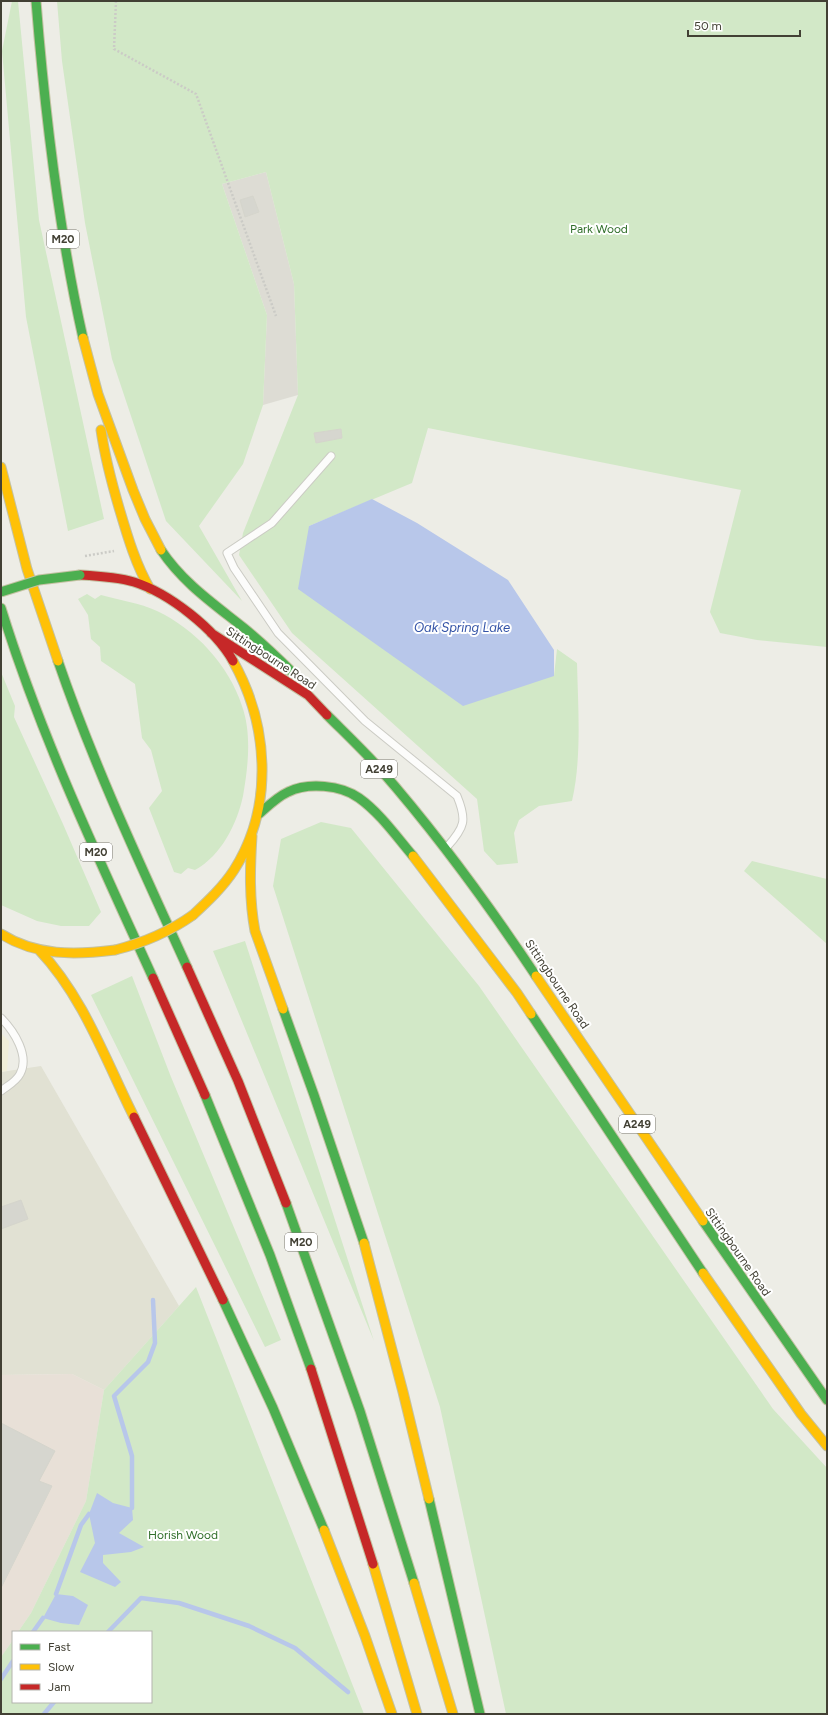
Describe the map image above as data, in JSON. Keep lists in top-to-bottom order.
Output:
{
  "streets": {
    "highway": ["M20", "Sittingbourne Road", "A249"]
  },
  "crossings": [
    ["M20", "Sittingbourne Road"]
  ],
  "water": ["Oak Spring Lake"],
  "parks": ["Park Wood", "Horish Wood"],
  "legend": ["Fast", "Slow", "Jam"],
  "scale_bar": "50 m"
}
